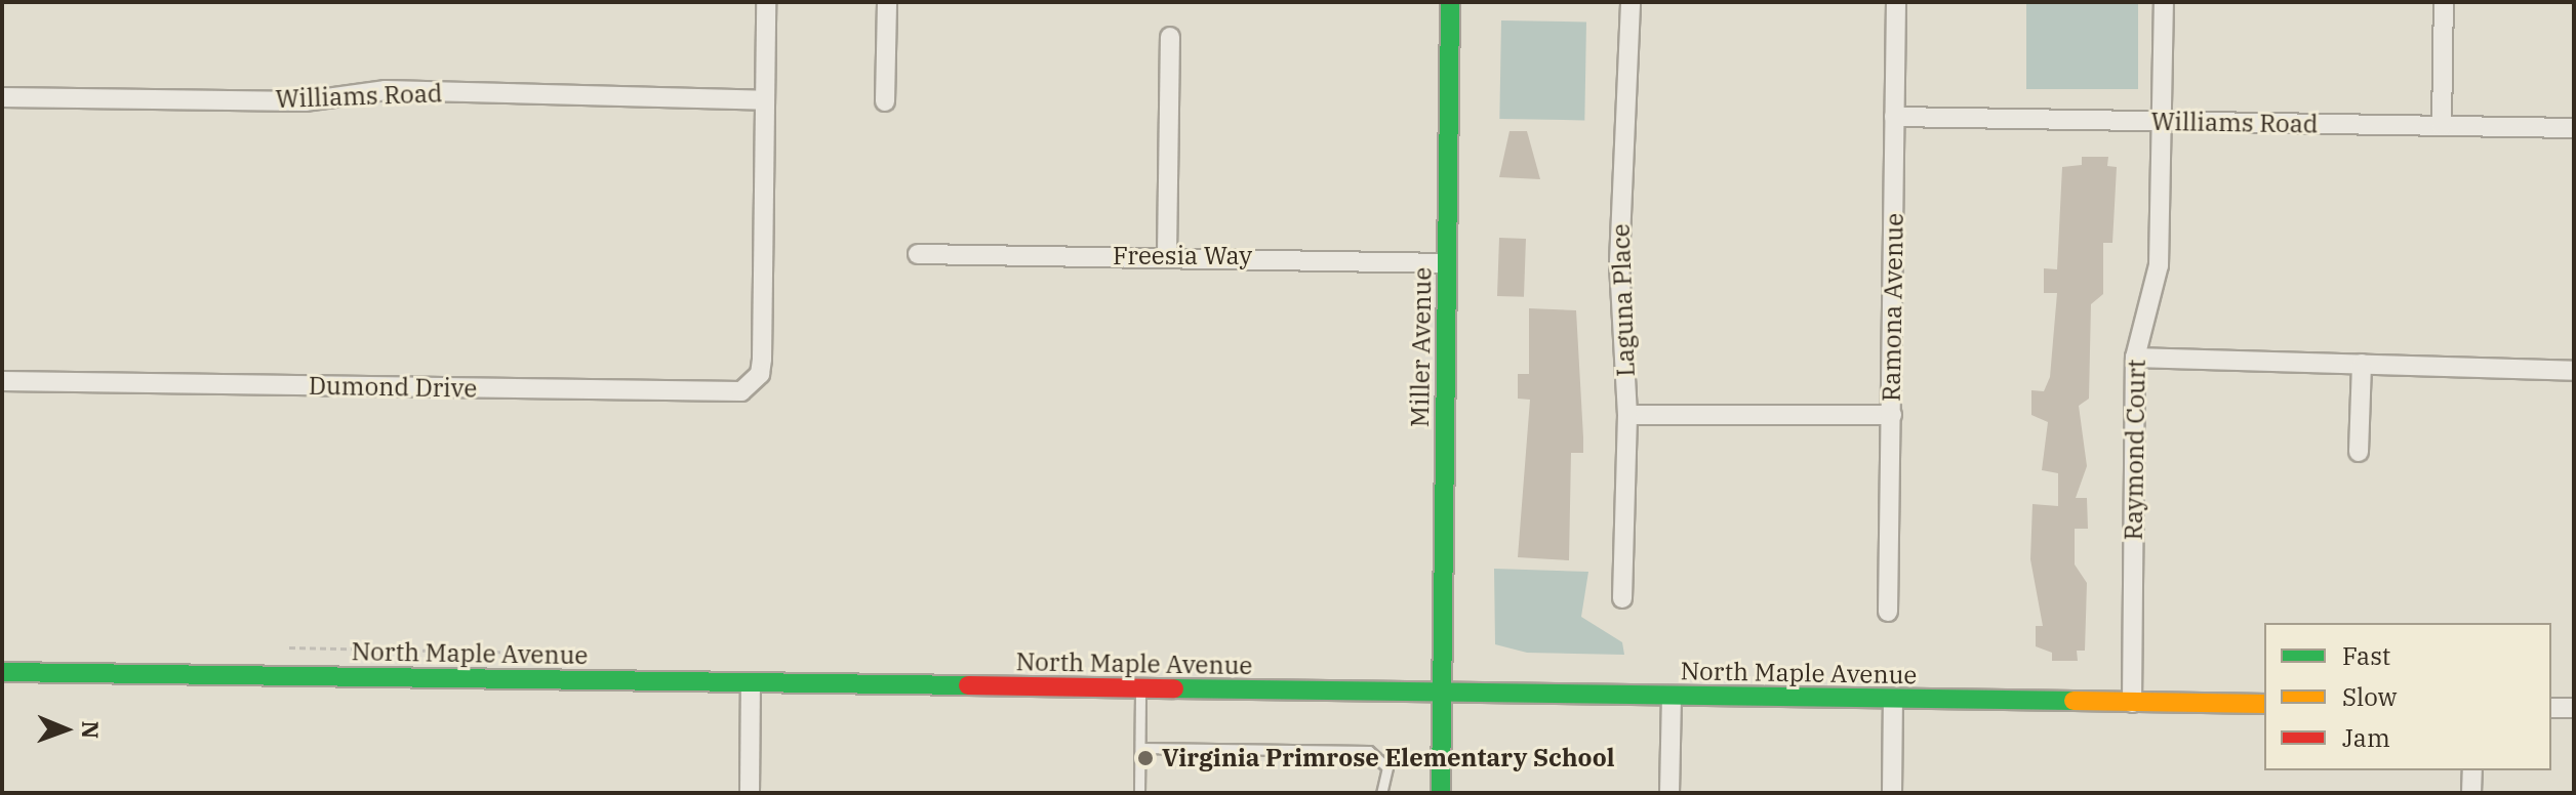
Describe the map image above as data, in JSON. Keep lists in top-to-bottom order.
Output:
{
  "streets": {
    "street": [
      "Williams Road",
      "Freesia Way",
      "Laguna Place",
      "Ramona Avenue",
      "Miller Avenue",
      "Dumond Drive",
      "Raymond Court",
      "North Maple Avenue"
    ]
  },
  "crossings": [
    ["Williams Road", "Ramona Avenue"],
    ["Williams Road", "Dumond Drive"],
    ["Williams Road", "Raymond Court"],
    ["Freesia Way", "Miller Avenue"],
    ["Miller Avenue", "North Maple Avenue"],
    ["Raymond Court", "North Maple Avenue"]
  ],
  "places": ["Virginia Primrose Elementary School"],
  "legend": ["Fast", "Slow", "Jam"],
  "north": "right"
}
